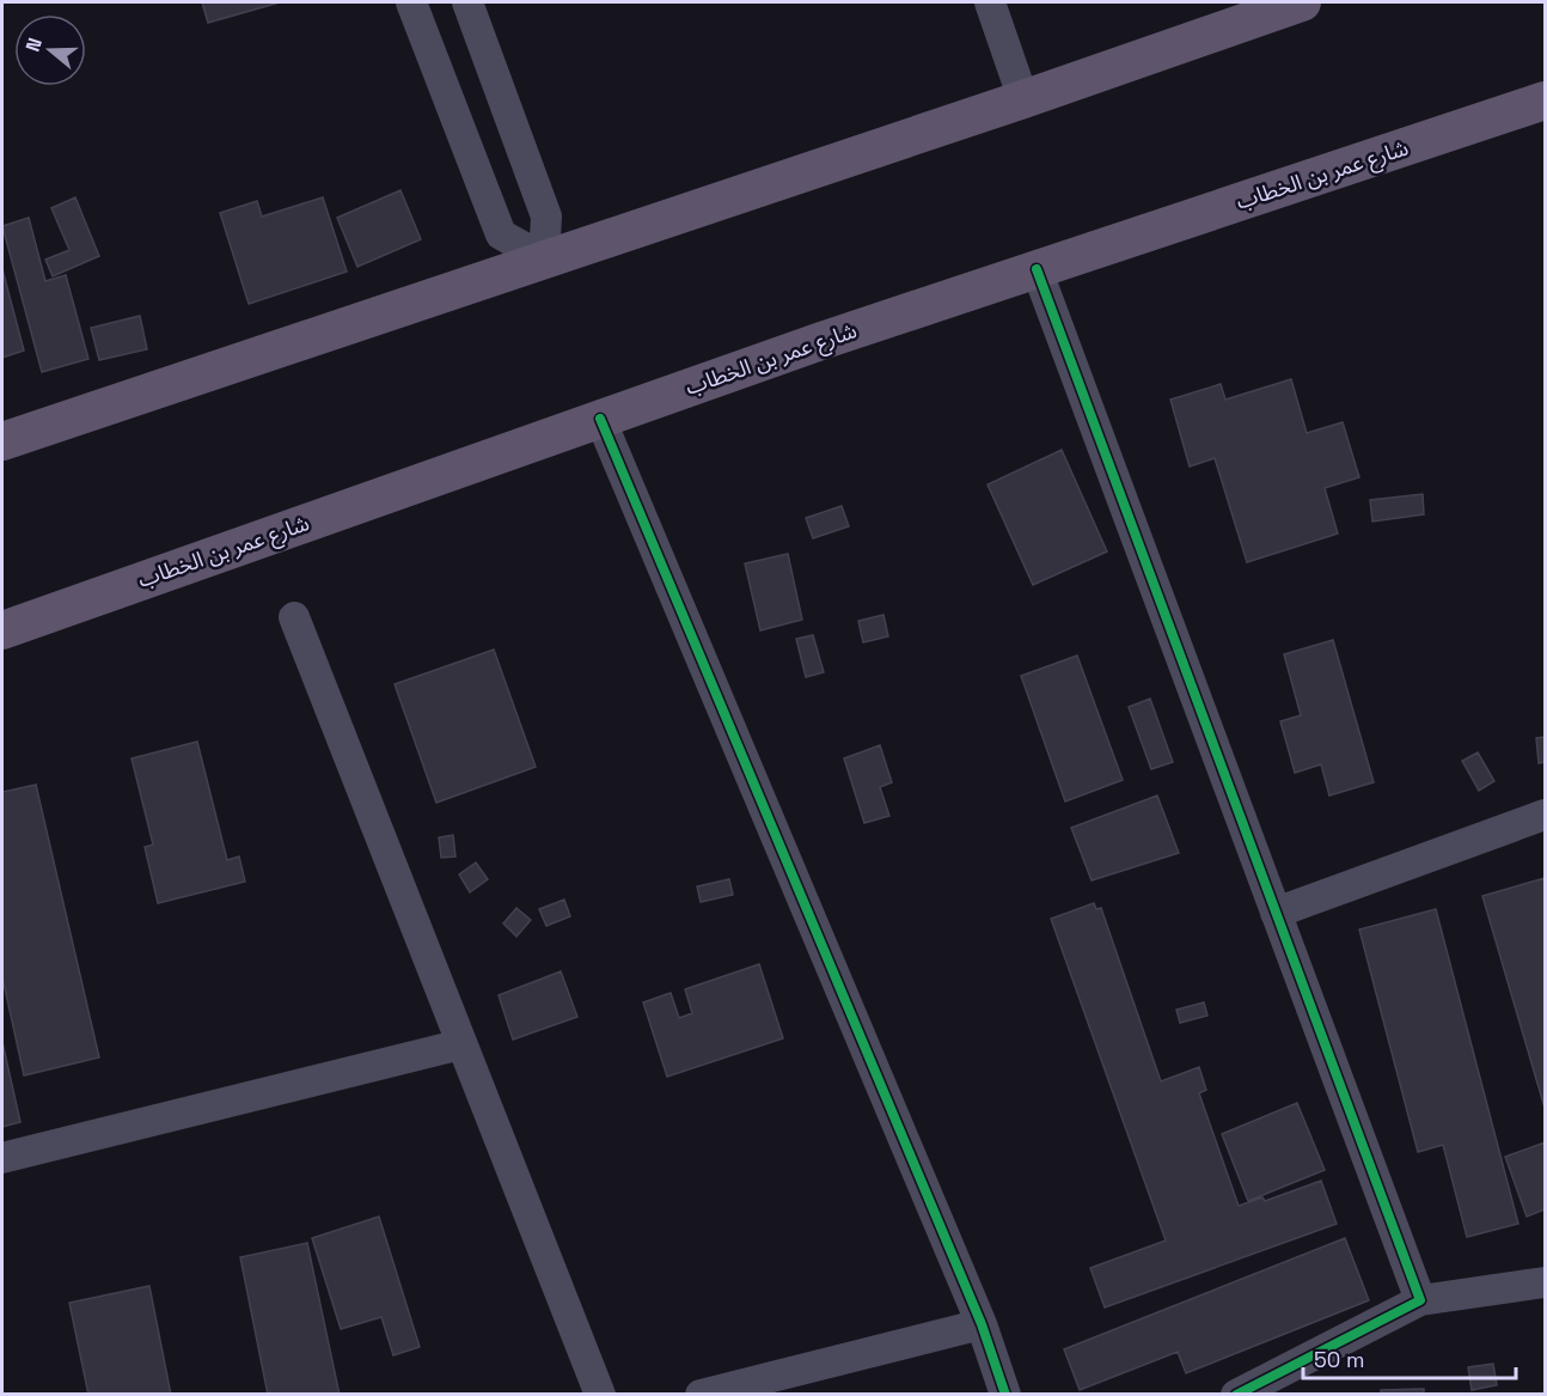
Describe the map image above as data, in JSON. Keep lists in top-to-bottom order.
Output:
{
  "streets": {
    "main road": ["شارع عمر بن الخطاب"]
  },
  "scale_bar": "50 m",
  "north": "left"
}
